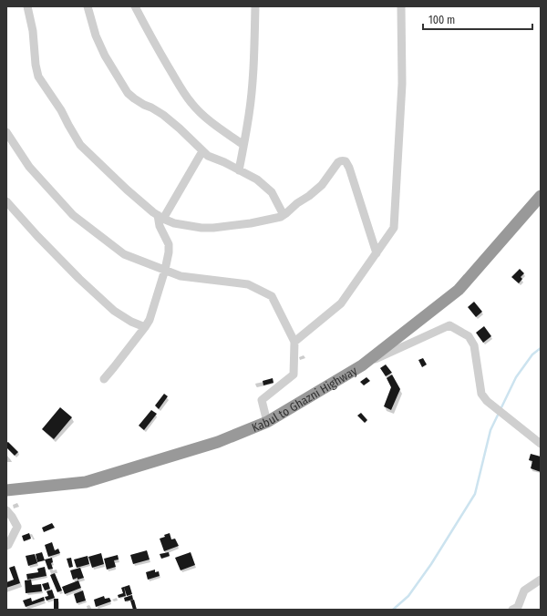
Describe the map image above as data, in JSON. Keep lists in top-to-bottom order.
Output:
{
  "streets": {
    "highway": ["Kabul to Ghazni Highway"]
  },
  "scale_bar": "100 m"
}
